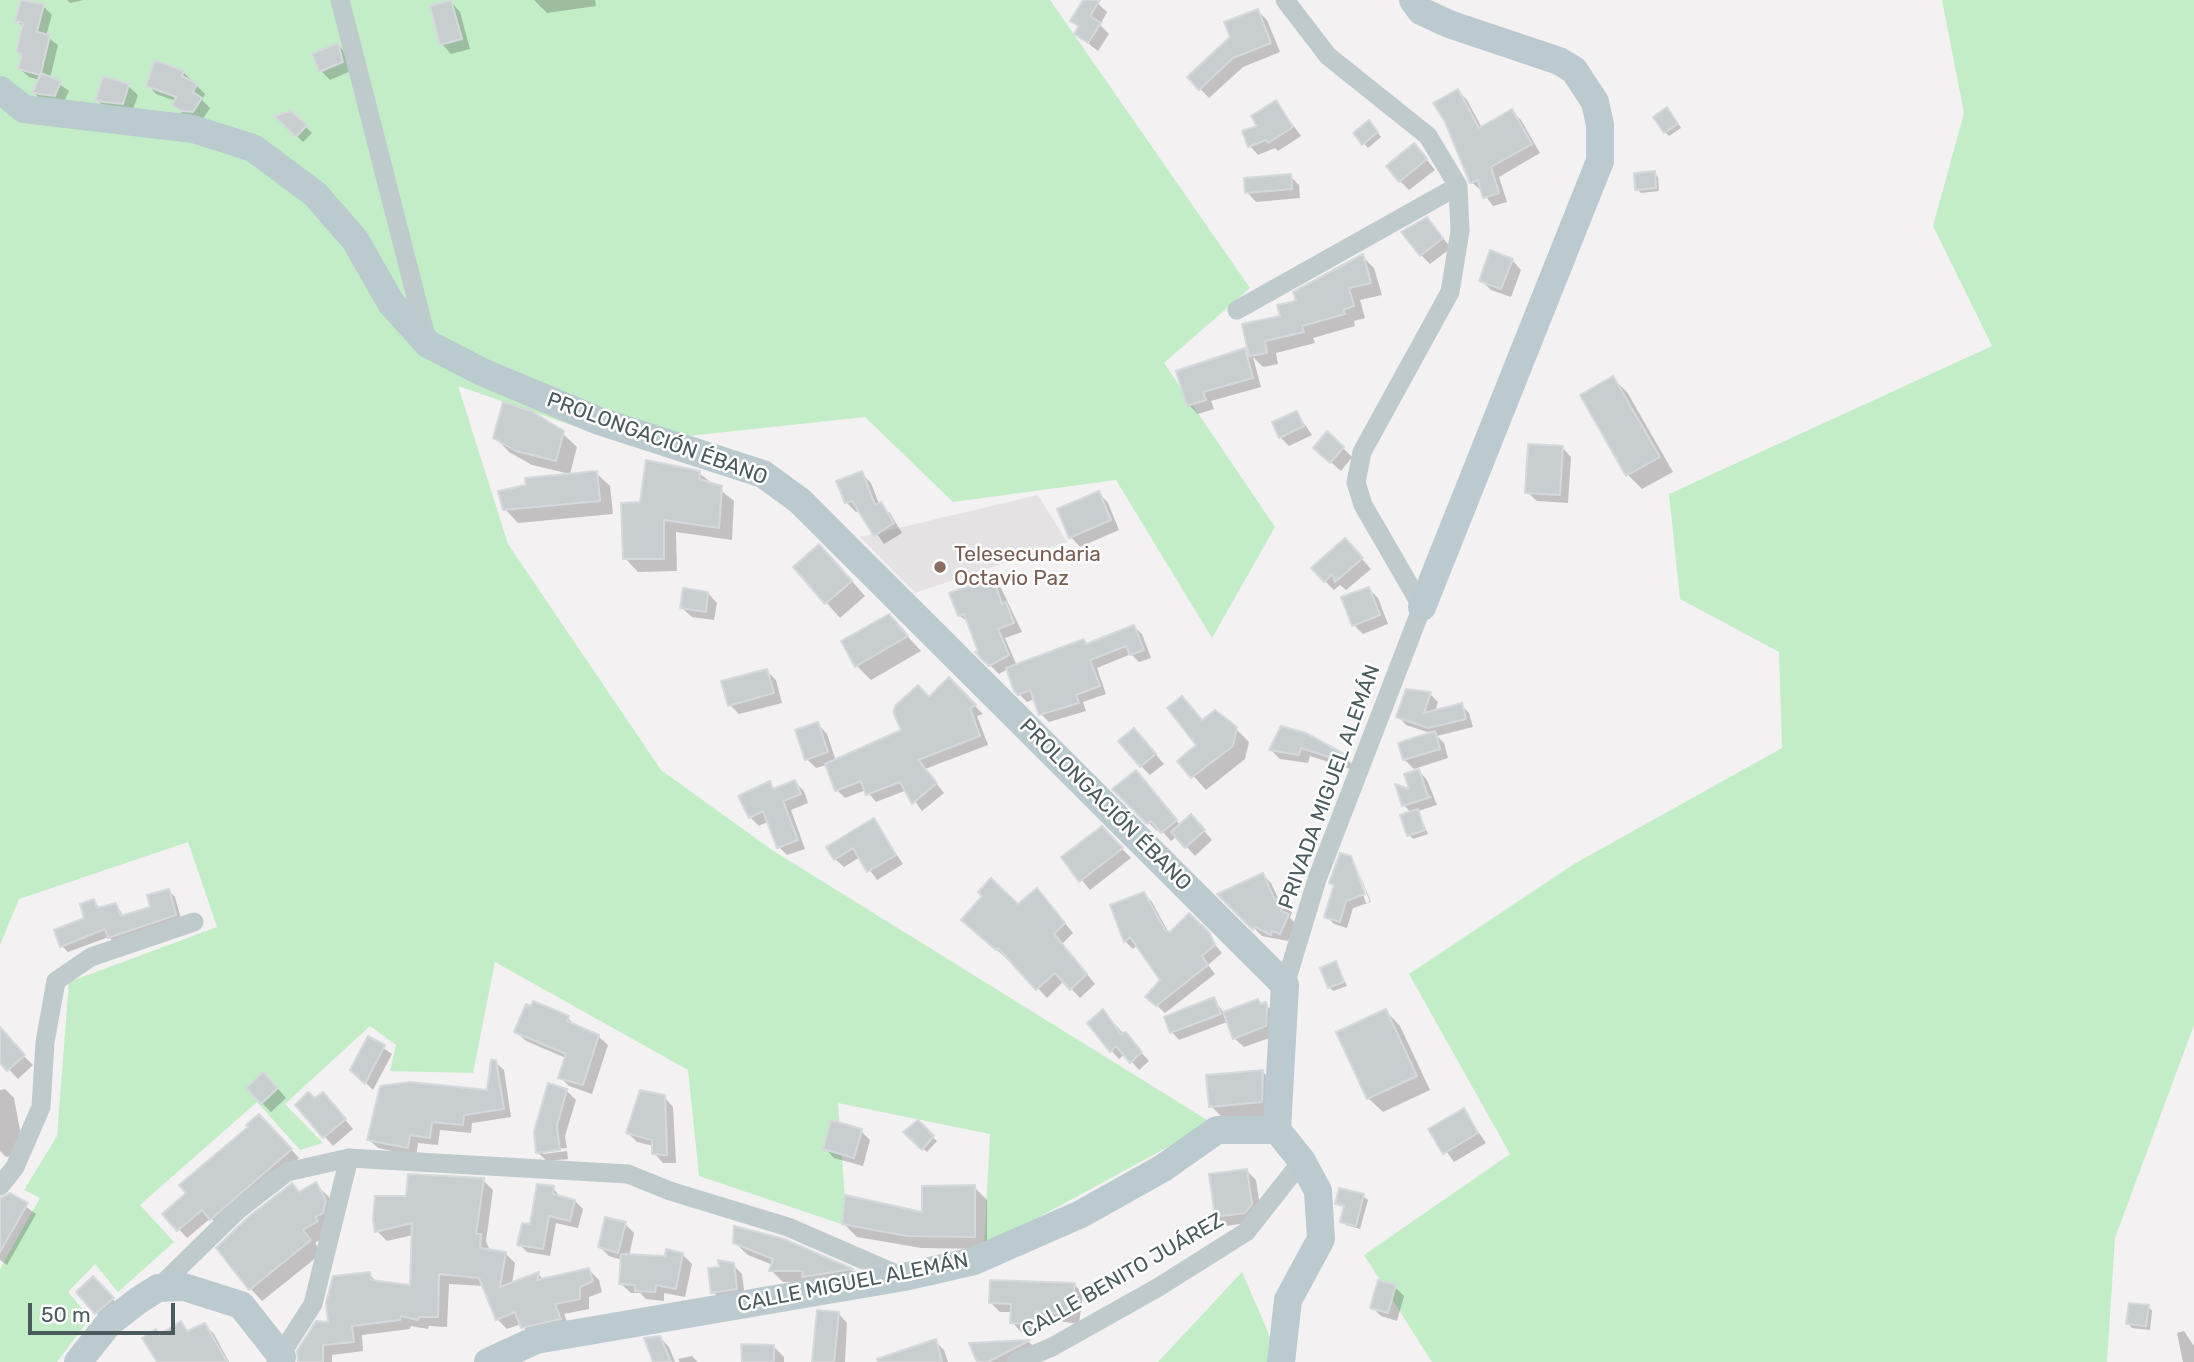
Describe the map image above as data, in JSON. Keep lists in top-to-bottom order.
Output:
{
  "streets": {
    "street": [
      "PROLONGACIÓN ÉBANO",
      "PRIVADA MIGUEL ALEMÁN",
      "CALLE BENITO JUÁREZ",
      "CALLE MIGUEL ALEMÁN"
    ]
  },
  "crossings": [
    ["PROLONGACIÓN ÉBANO", "PRIVADA MIGUEL ALEMÁN"]
  ],
  "places": ["Telesecundaria Octavio Paz"],
  "scale_bar": "50 m"
}
